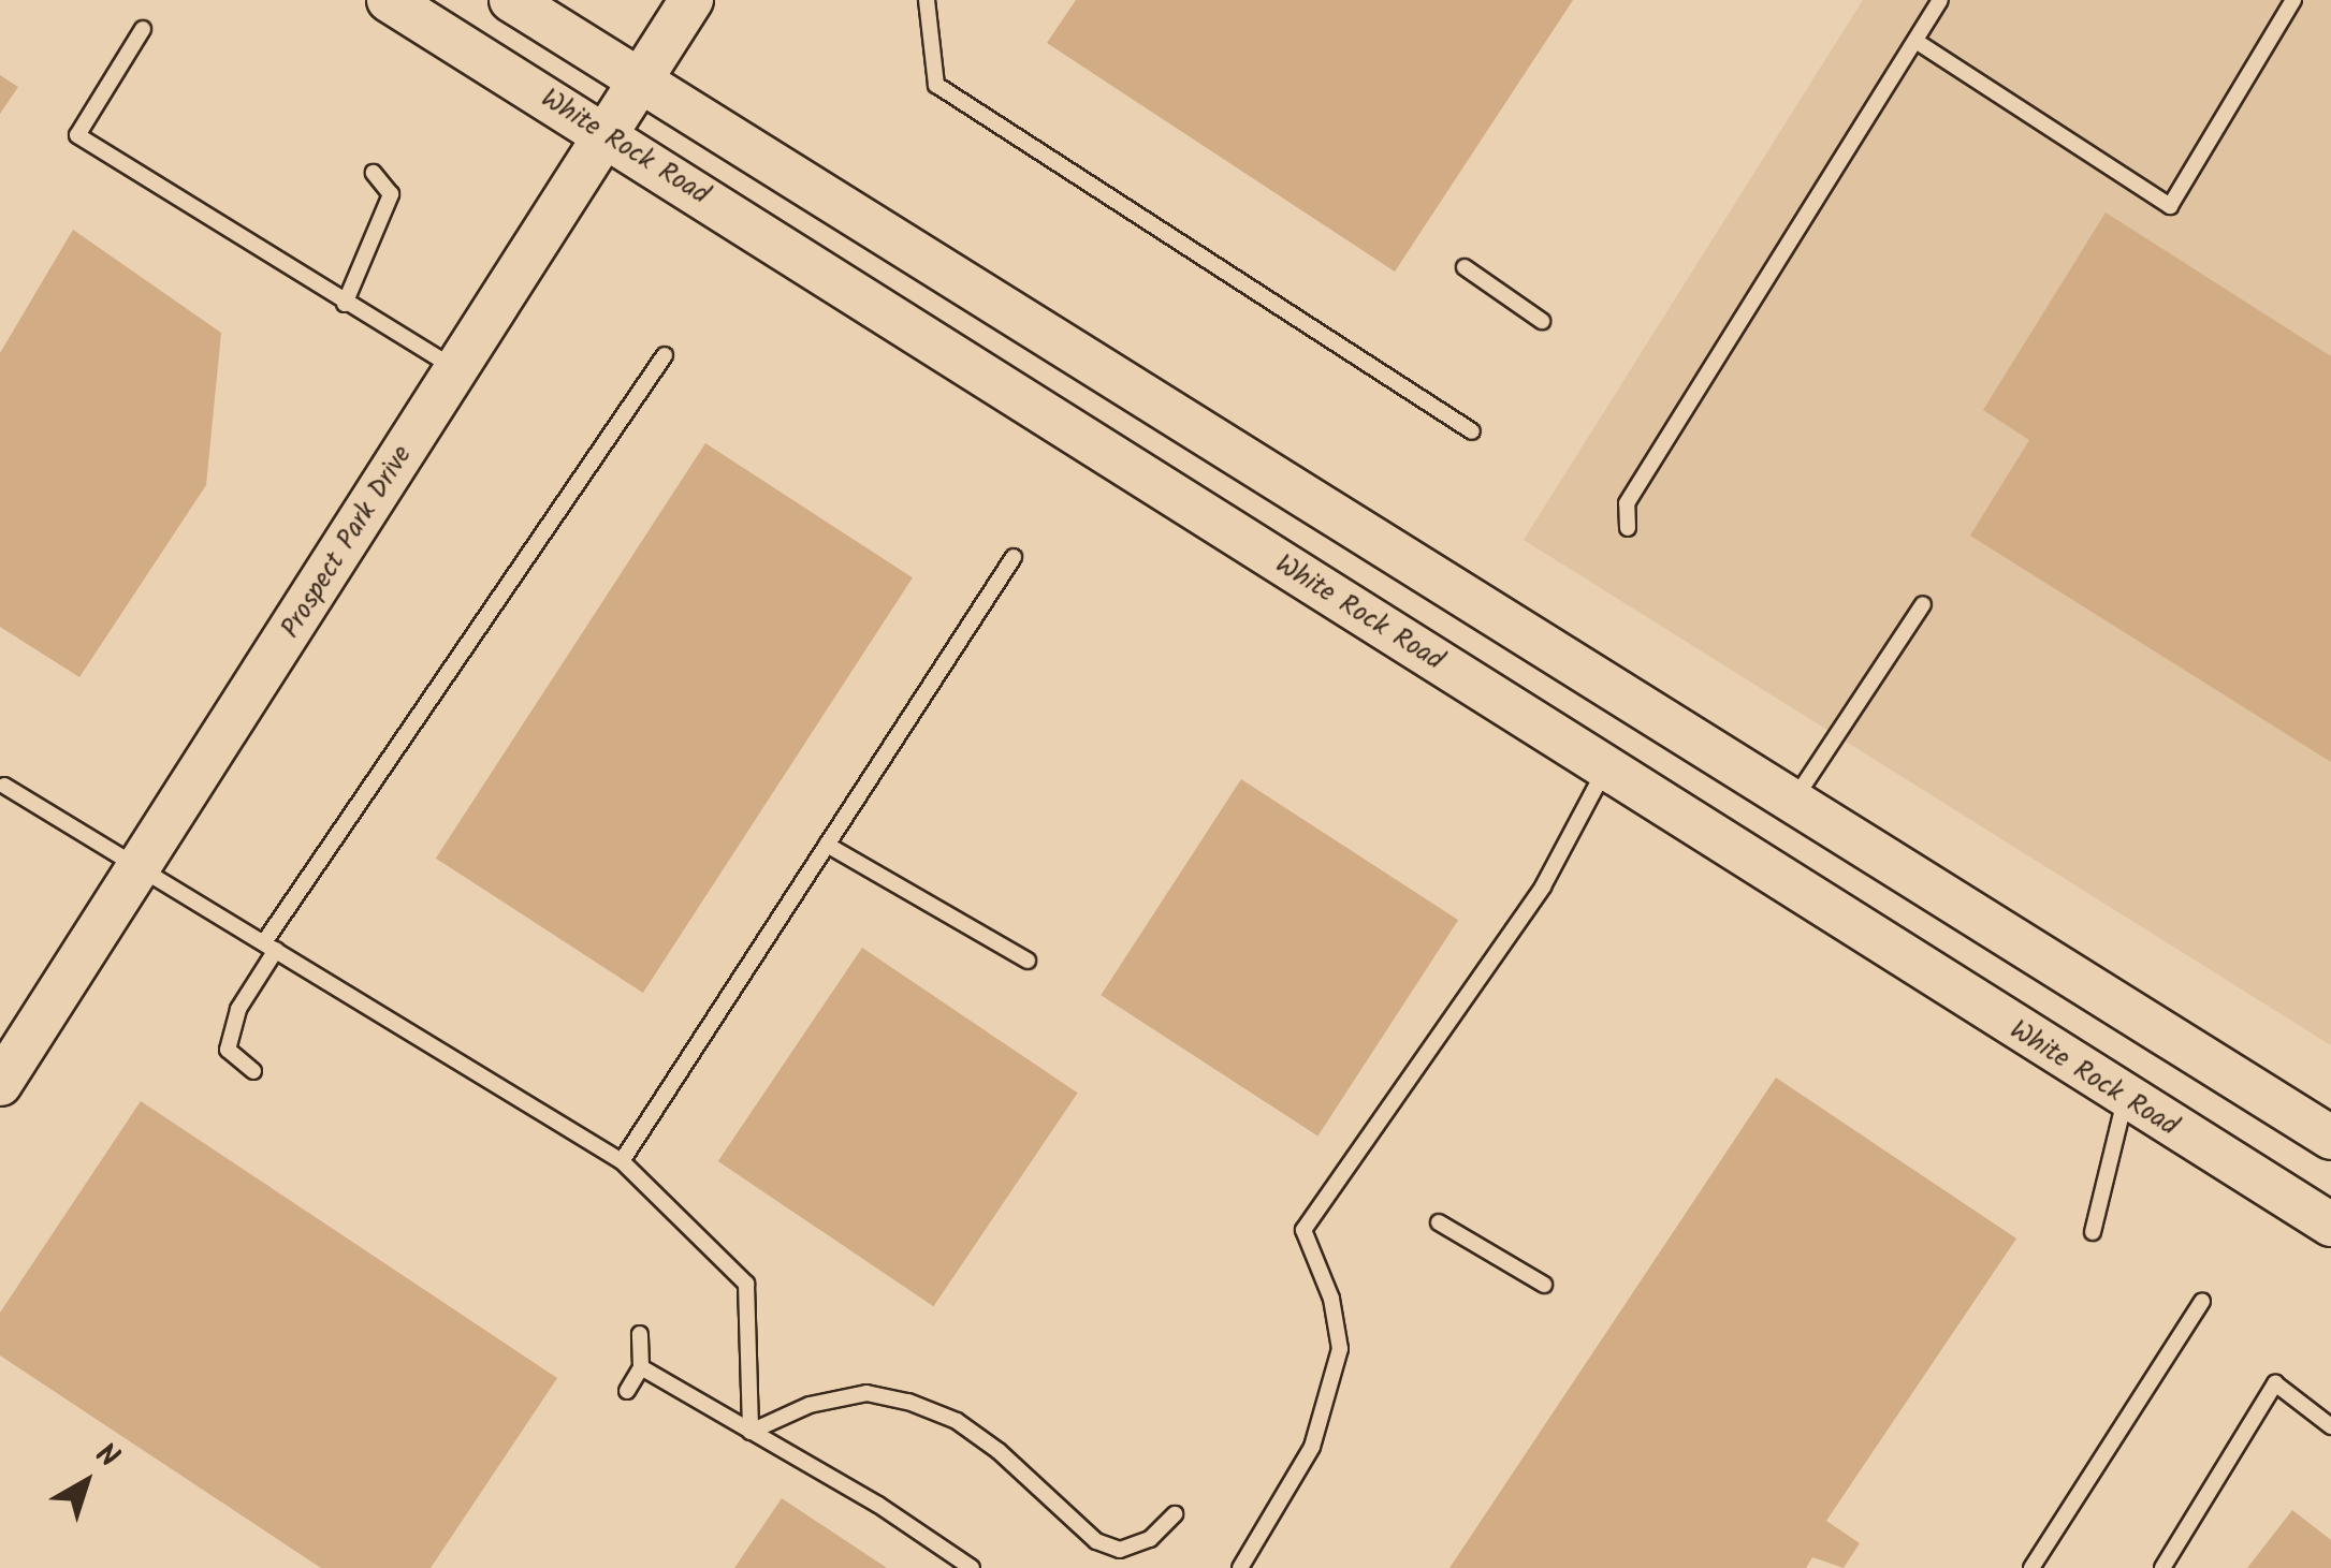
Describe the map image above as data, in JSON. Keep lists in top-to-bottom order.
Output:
{
  "streets": {
    "main road": ["White Rock Road", "Prospect Park Drive"]
  },
  "crossings": [
    ["White Rock Road", "Prospect Park Drive"]
  ],
  "north": "top right"
}
